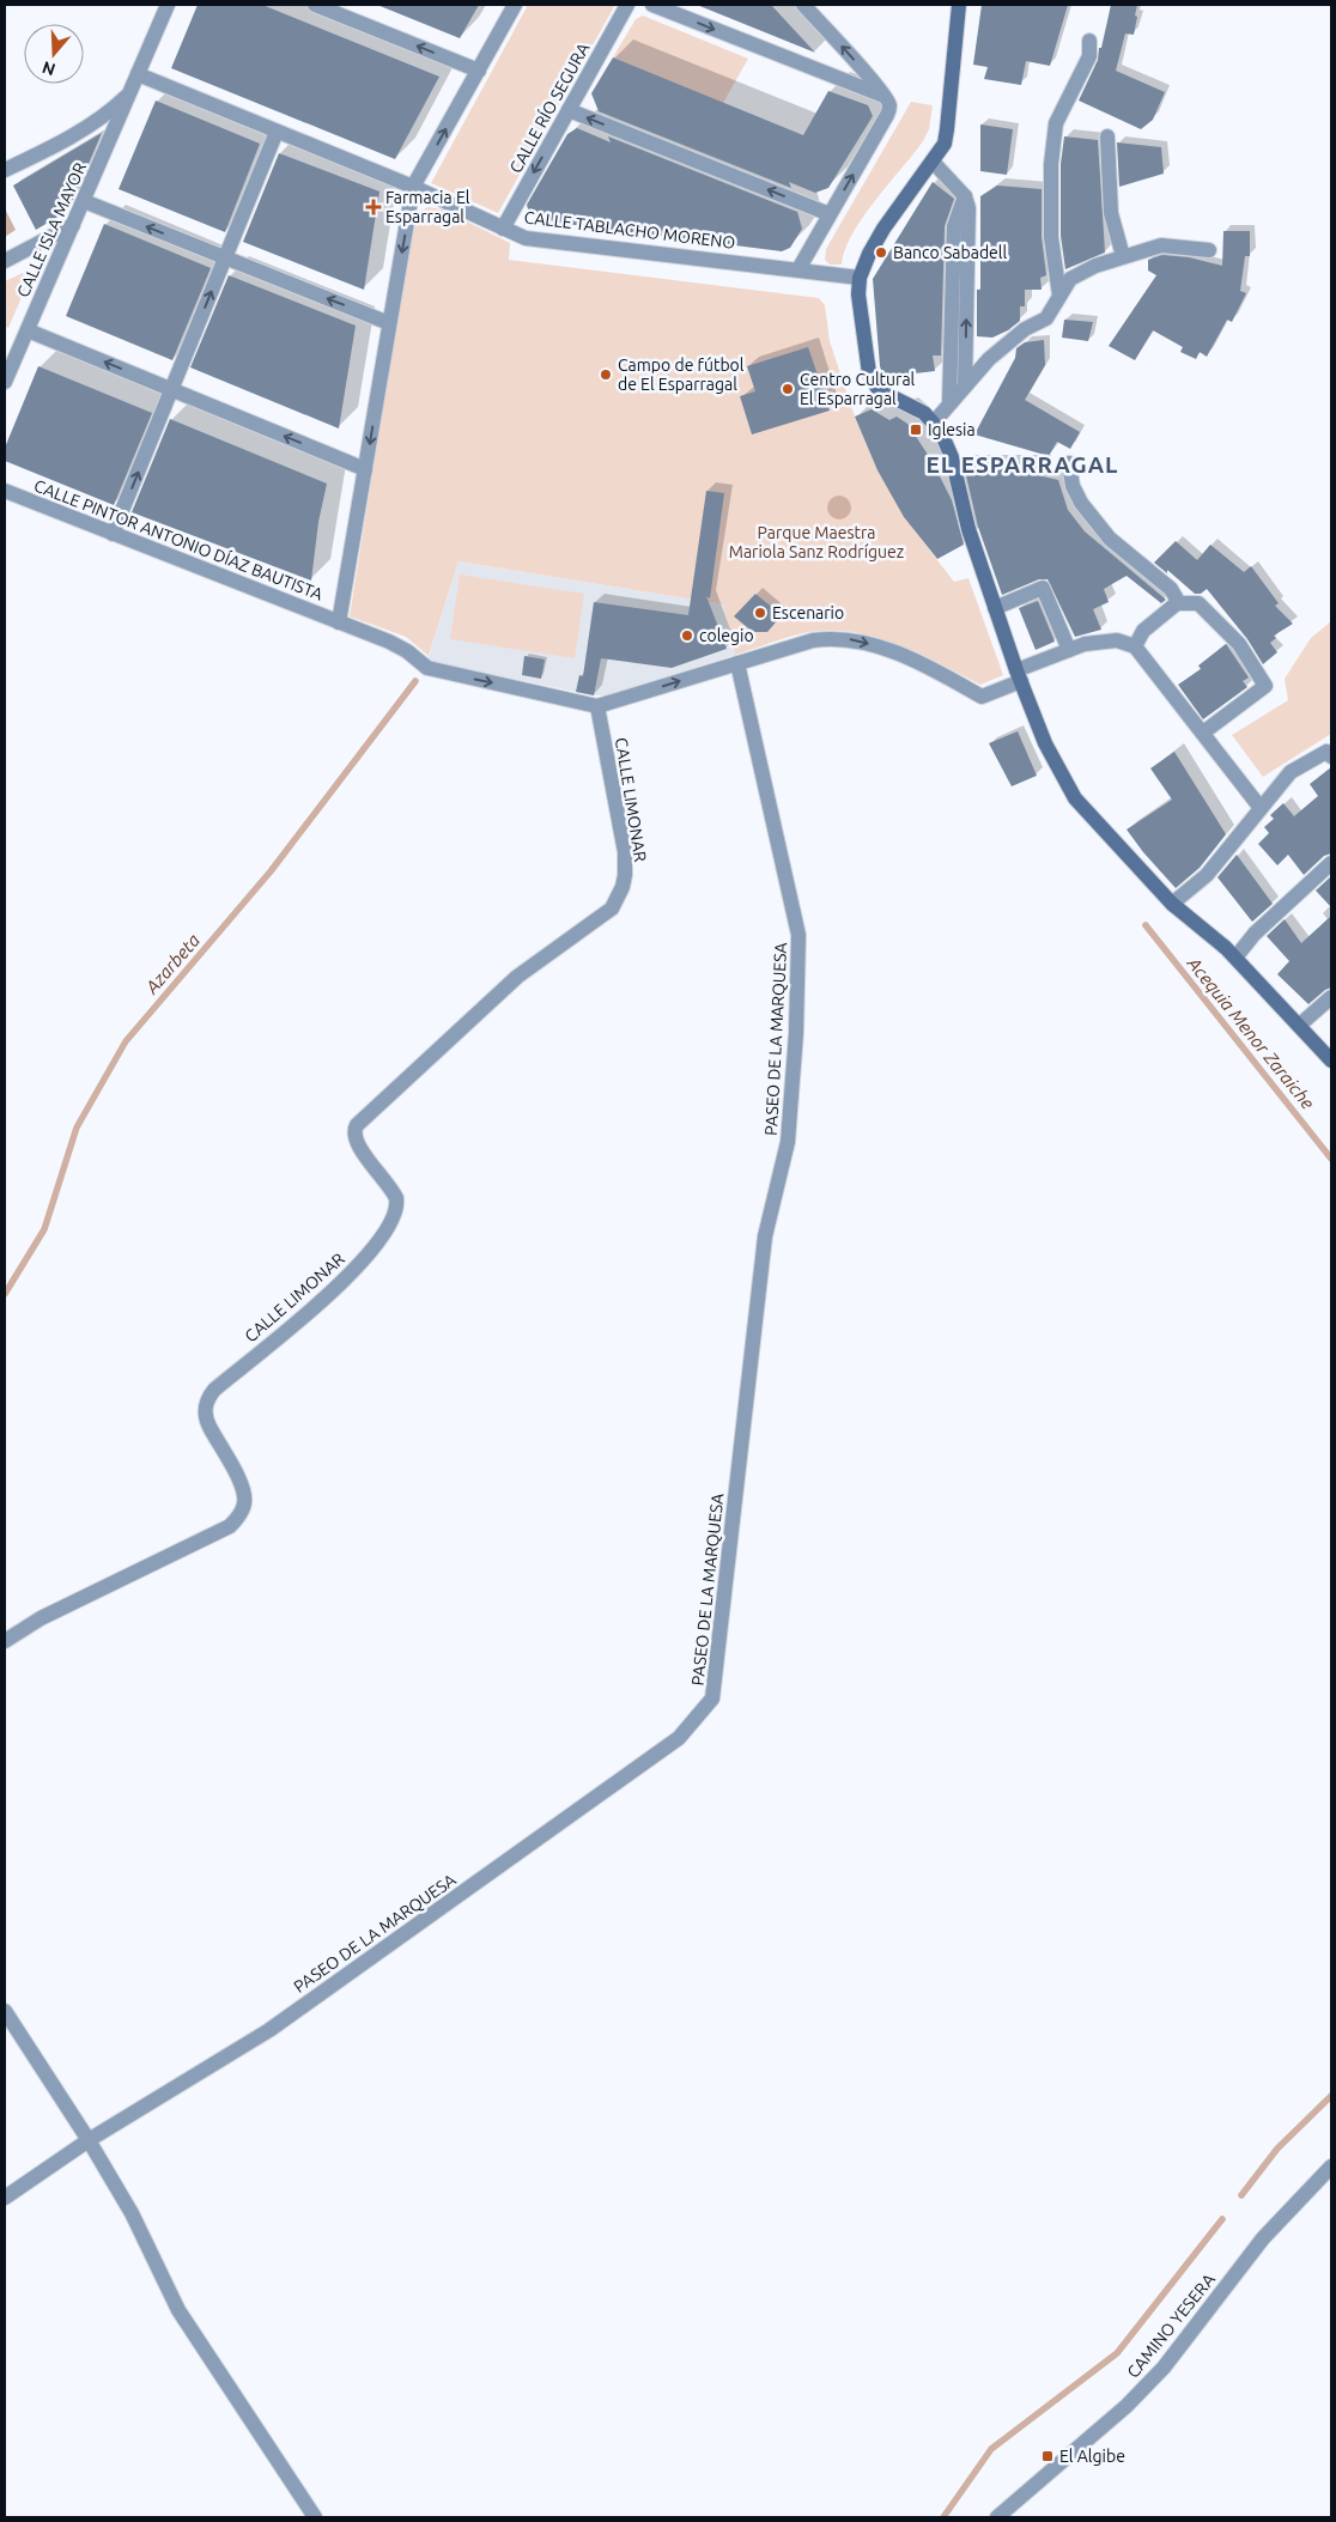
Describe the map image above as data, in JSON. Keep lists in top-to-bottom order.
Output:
{
  "streets": {
    "street": [
      "CALLE RÍO SEGURA",
      "CALLE ISLA MAYOR",
      "CALLE TABLACHO MORENO",
      "CALLE PINTOR ANTONIO DÍAZ BAUTISTA",
      "CALLE LIMONAR",
      "PASEO DE LA MARQUESA",
      "CAMINO YESERA"
    ]
  },
  "crossings": [
    ["CALLE RÍO SEGURA", "CALLE TABLACHO MORENO"],
    ["CALLE ISLA MAYOR", "CALLE TABLACHO MORENO"]
  ],
  "districts": ["EL ESPARRAGAL"],
  "water": ["Azarbeta", "Acequia Menor Zaraiche"],
  "parks": ["Parque Maestra Mariola Sanz Rodríguez"],
  "places": {
    "health": ["Farmacia El Esparragal"],
    "other": [
      "Banco Sabadell",
      "Campo de fútbol de El Esparragal",
      "Centro Cultural El Esparragal",
      "Escenario",
      "colegio"
    ],
    "transit": ["Iglesia", "El Algibe"]
  },
  "north": "bottom"
}
